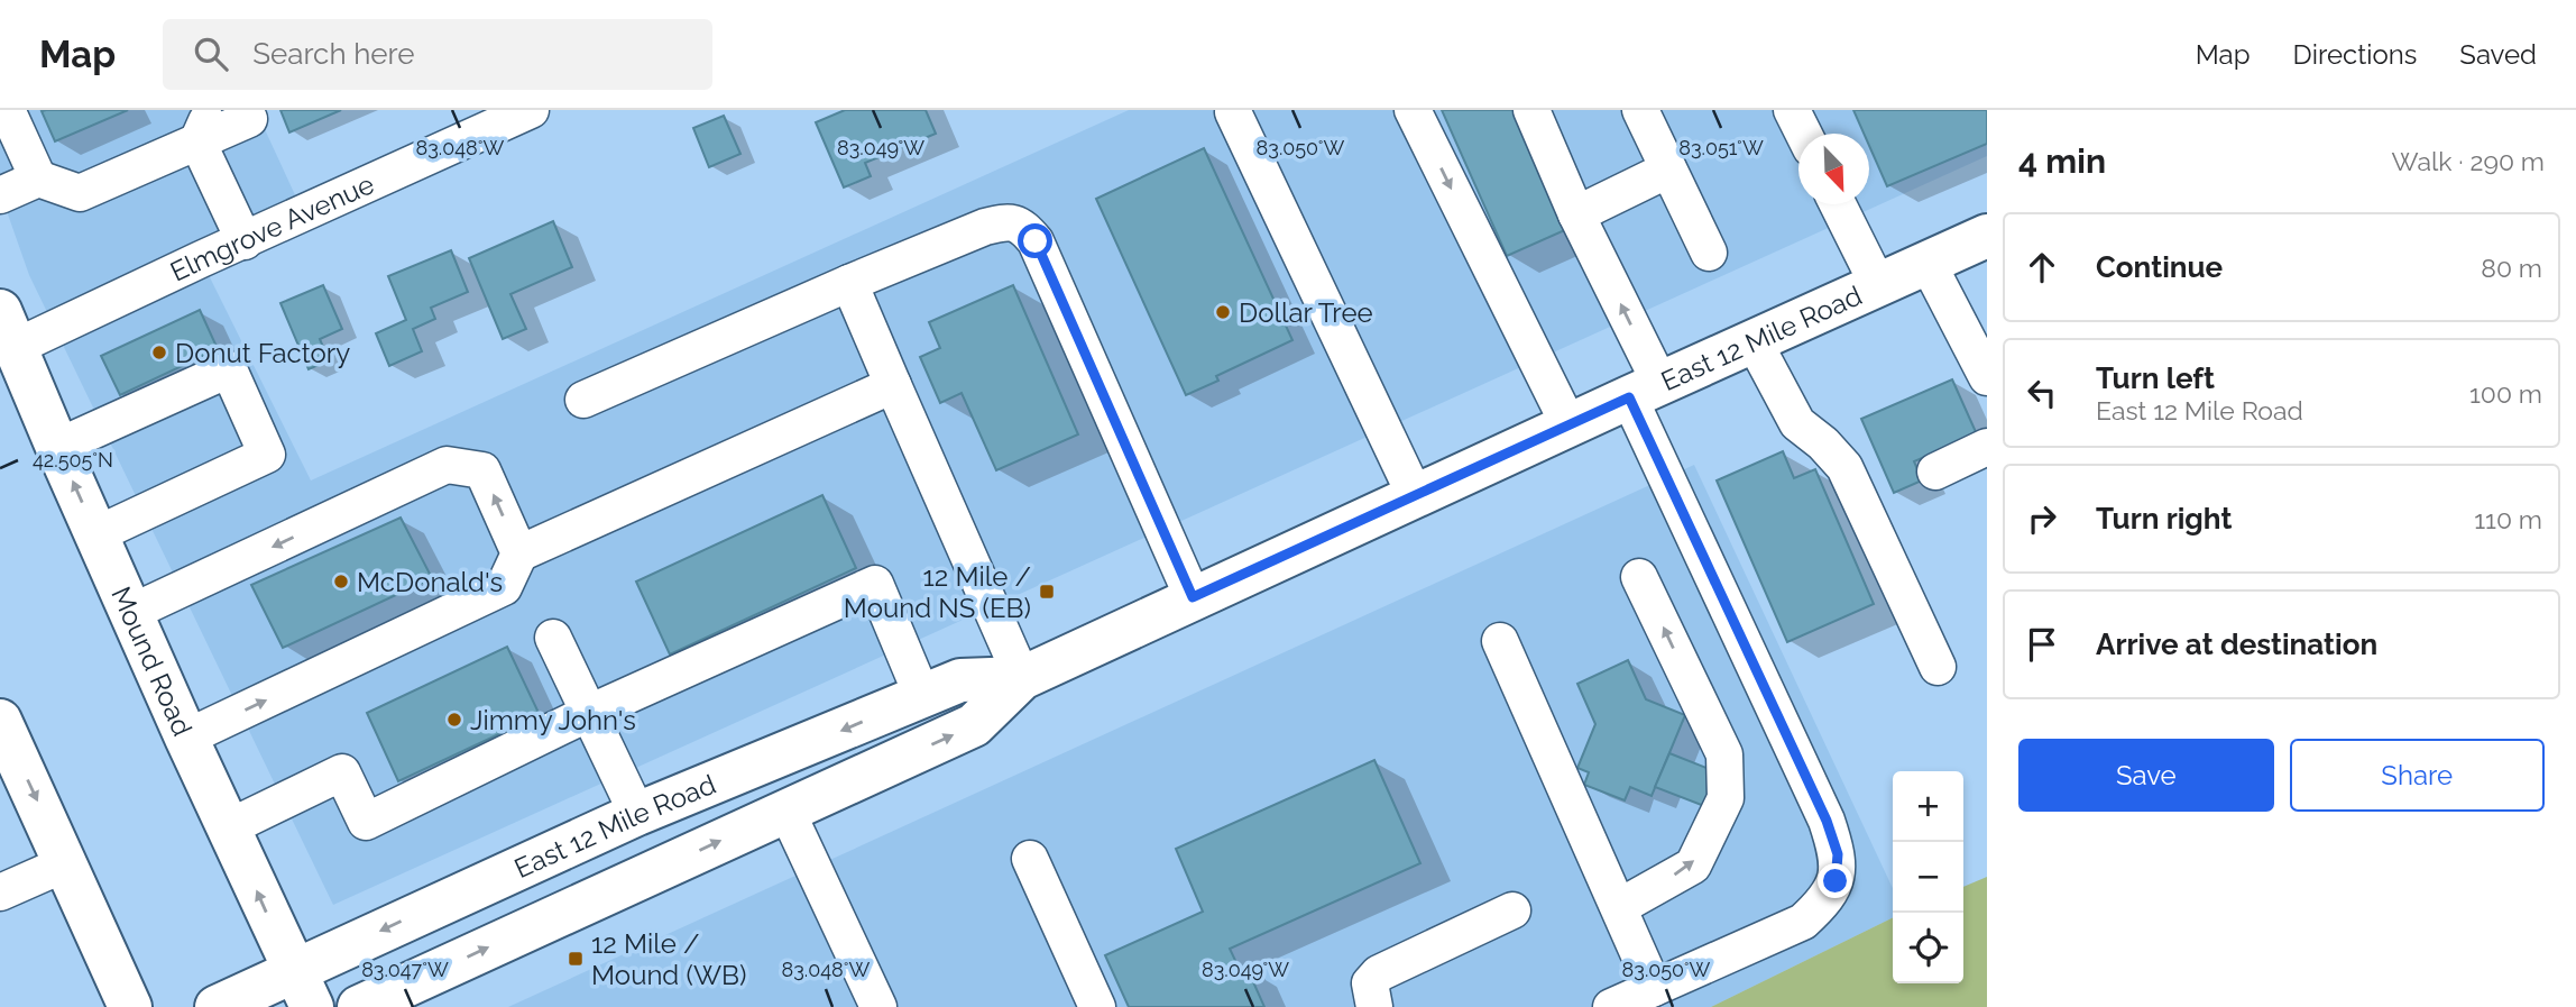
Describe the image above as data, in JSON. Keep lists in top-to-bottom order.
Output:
{
  "streets": {
    "main road": ["East 12 Mile Road", "Mound Road"],
    "street": ["Elmgrove Avenue"]
  },
  "crossings": [
    ["Elmgrove Avenue", "Mound Road"],
    ["East 12 Mile Road", "Mound Road"]
  ],
  "places": {
    "other": [
      "Dollar Tree",
      "Donut Factory",
      "McDonald's",
      "Jimmy John's"
    ],
    "transit": ["12 Mile / Mound NS (EB)", "12 Mile / Mound (WB)"]
  },
  "north": "bottom right",
  "page": {
    "header": "Map",
    "search": "Search here",
    "nav": ["Map", "Directions", "Saved"],
    "heading": ["4 min", "Walk · 290 m"],
    "list": [
      ["Continue", "80 m"],
      ["Turn left", "East 12 Mile Road", "100 m"],
      ["Turn right", "110 m"],
      "Arrive at destination"
    ],
    "buttons": ["Save", "Share"],
    "map_buttons": ["+", "−"]
  },
  "coordinates": [
    "83.048°W",
    "83.049°W",
    "83.050°W",
    "83.051°W",
    "42.505°N",
    "83.047°W"
  ]
}
